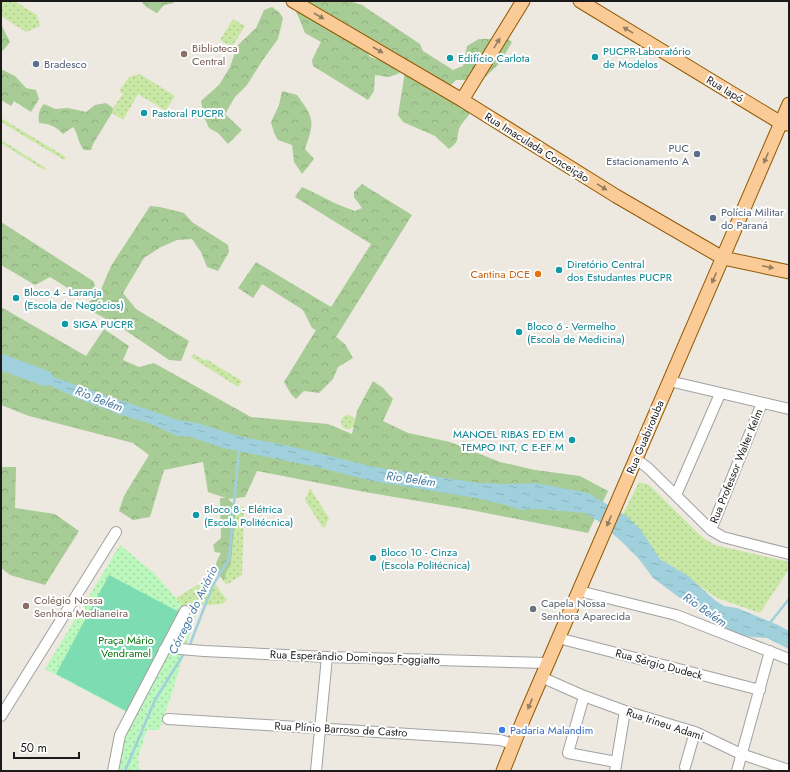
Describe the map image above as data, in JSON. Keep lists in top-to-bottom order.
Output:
{
  "streets": {
    "main road": ["Rua Iapó", "Rua Imaculada Conceição", "Rua Guabirotuba"],
    "street": [
      "Rua Professor Walter Kelm",
      "Rua Esperândio Domingos Foggiatto",
      "Rua Sérgio Dudeck",
      "Rua Irineu Adami",
      "Rua Plínio Barroso de Castro"
    ]
  },
  "crossings": [
    ["Rua Iapó", "Rua Guabirotuba"],
    ["Rua Imaculada Conceição", "Rua Guabirotuba"],
    ["Rua Guabirotuba", "Rua Esperândio Domingos Foggiatto"],
    ["Rua Guabirotuba", "Rua Sérgio Dudeck"],
    ["Rua Guabirotuba", "Rua Irineu Adami"],
    ["Rua Guabirotuba", "Rua Plínio Barroso de Castro"]
  ],
  "one_way": ["Rua Iapó", "Rua Imaculada Conceição", "Rua Guabirotuba"],
  "water": ["Rio Belém", "Córrego do Aviário"],
  "parks": ["Praça Mário Vendramel"],
  "places": [
    "Biblioteca Central",
    "PUCPR-Laboratório de Modelos",
    "Edifício Carlota",
    "Bradesco",
    "Pastoral PUCPR",
    "PUC Estacionamento A",
    "Polícia Militar do Paraná",
    "Diretório Central dos Estudantes PUCPR",
    "Cantina DCE",
    "Bloco 4 - Laranja (Escola de Negócios)",
    "SIGA PUCPR",
    "Bloco 6 - Vermelho (Escola de Medicina)",
    "MANOEL RIBAS ED EM TEMPO INT, C E-EF M",
    "Bloco 8 - Elétrica (Escola Politécnica)",
    "Bloco 10 - Cinza (Escola Politécnica)",
    "Colégio Nossa Senhora Medianeira",
    "Capela Nossa Senhora Aparecida",
    "Padaria Malandim"
  ],
  "scale_bar": "50 m"
}
